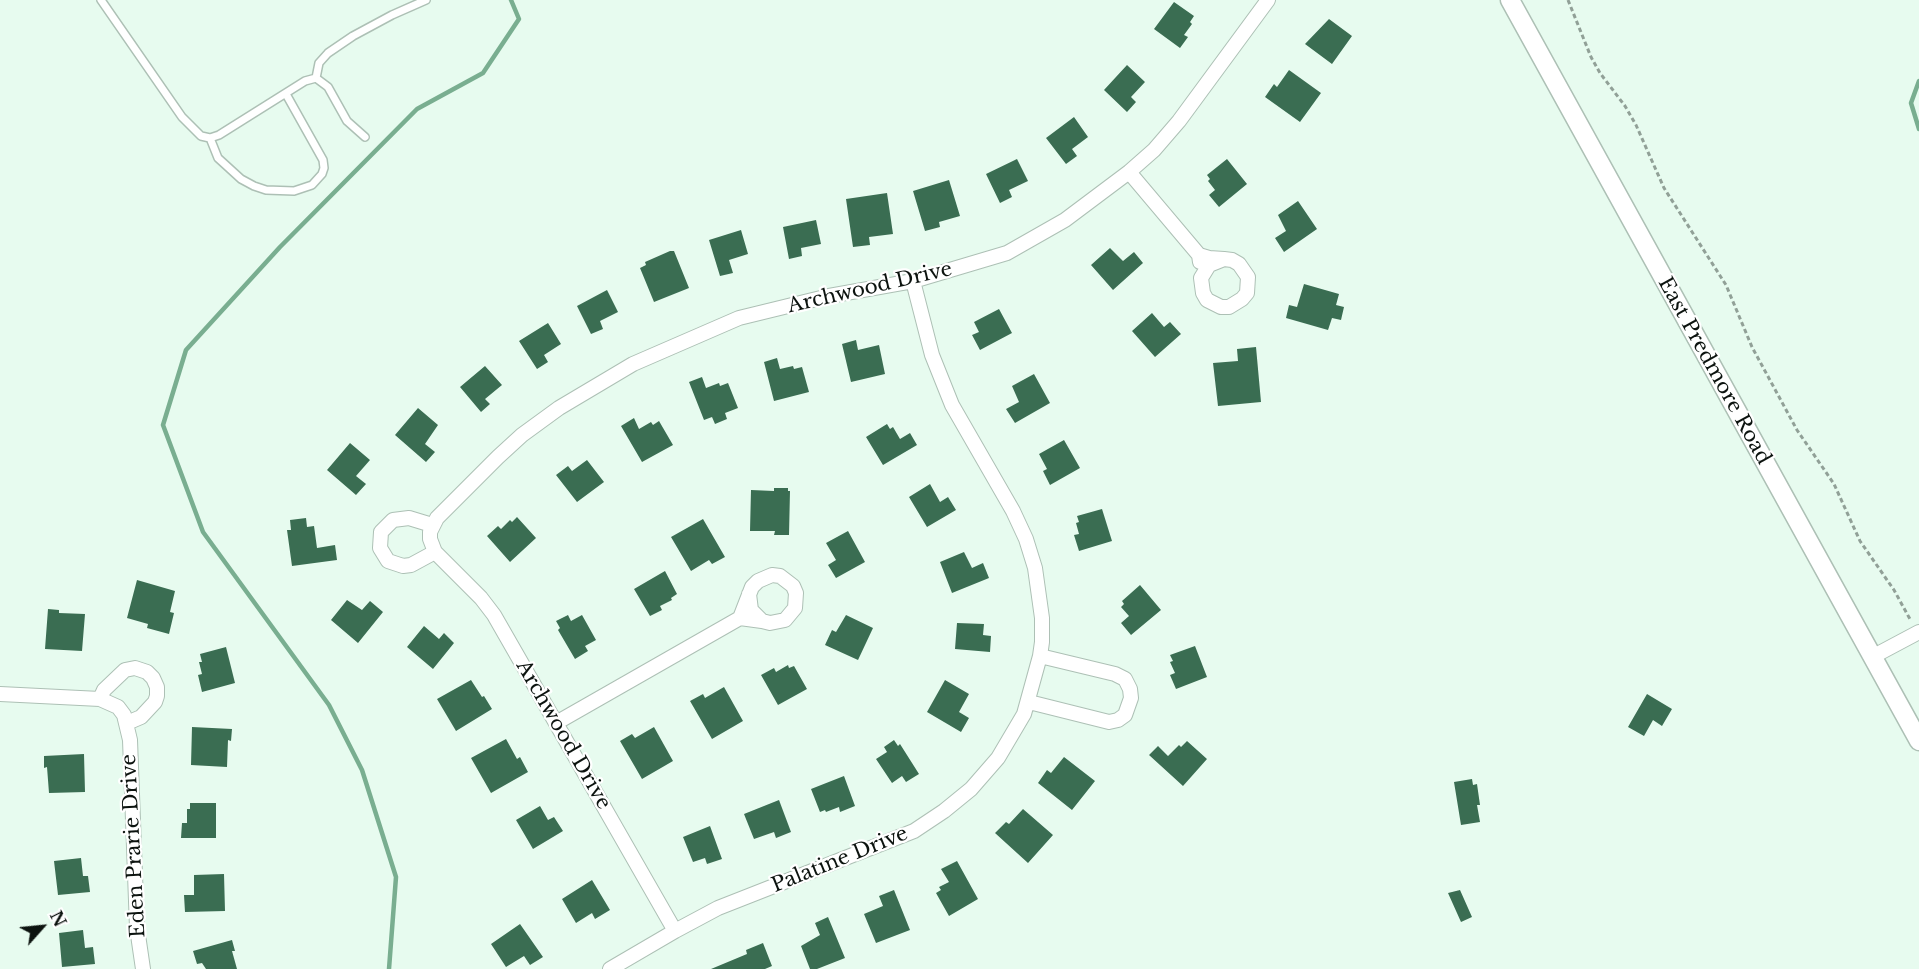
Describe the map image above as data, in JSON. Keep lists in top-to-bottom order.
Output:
{
  "streets": {
    "street": [
      "Archwood Drive",
      "East Predmore Road",
      "Eden Prarie Drive",
      "Palatine Drive"
    ]
  },
  "crossings": [
    ["Archwood Drive", "Palatine Drive"]
  ],
  "north": "top right"
}
